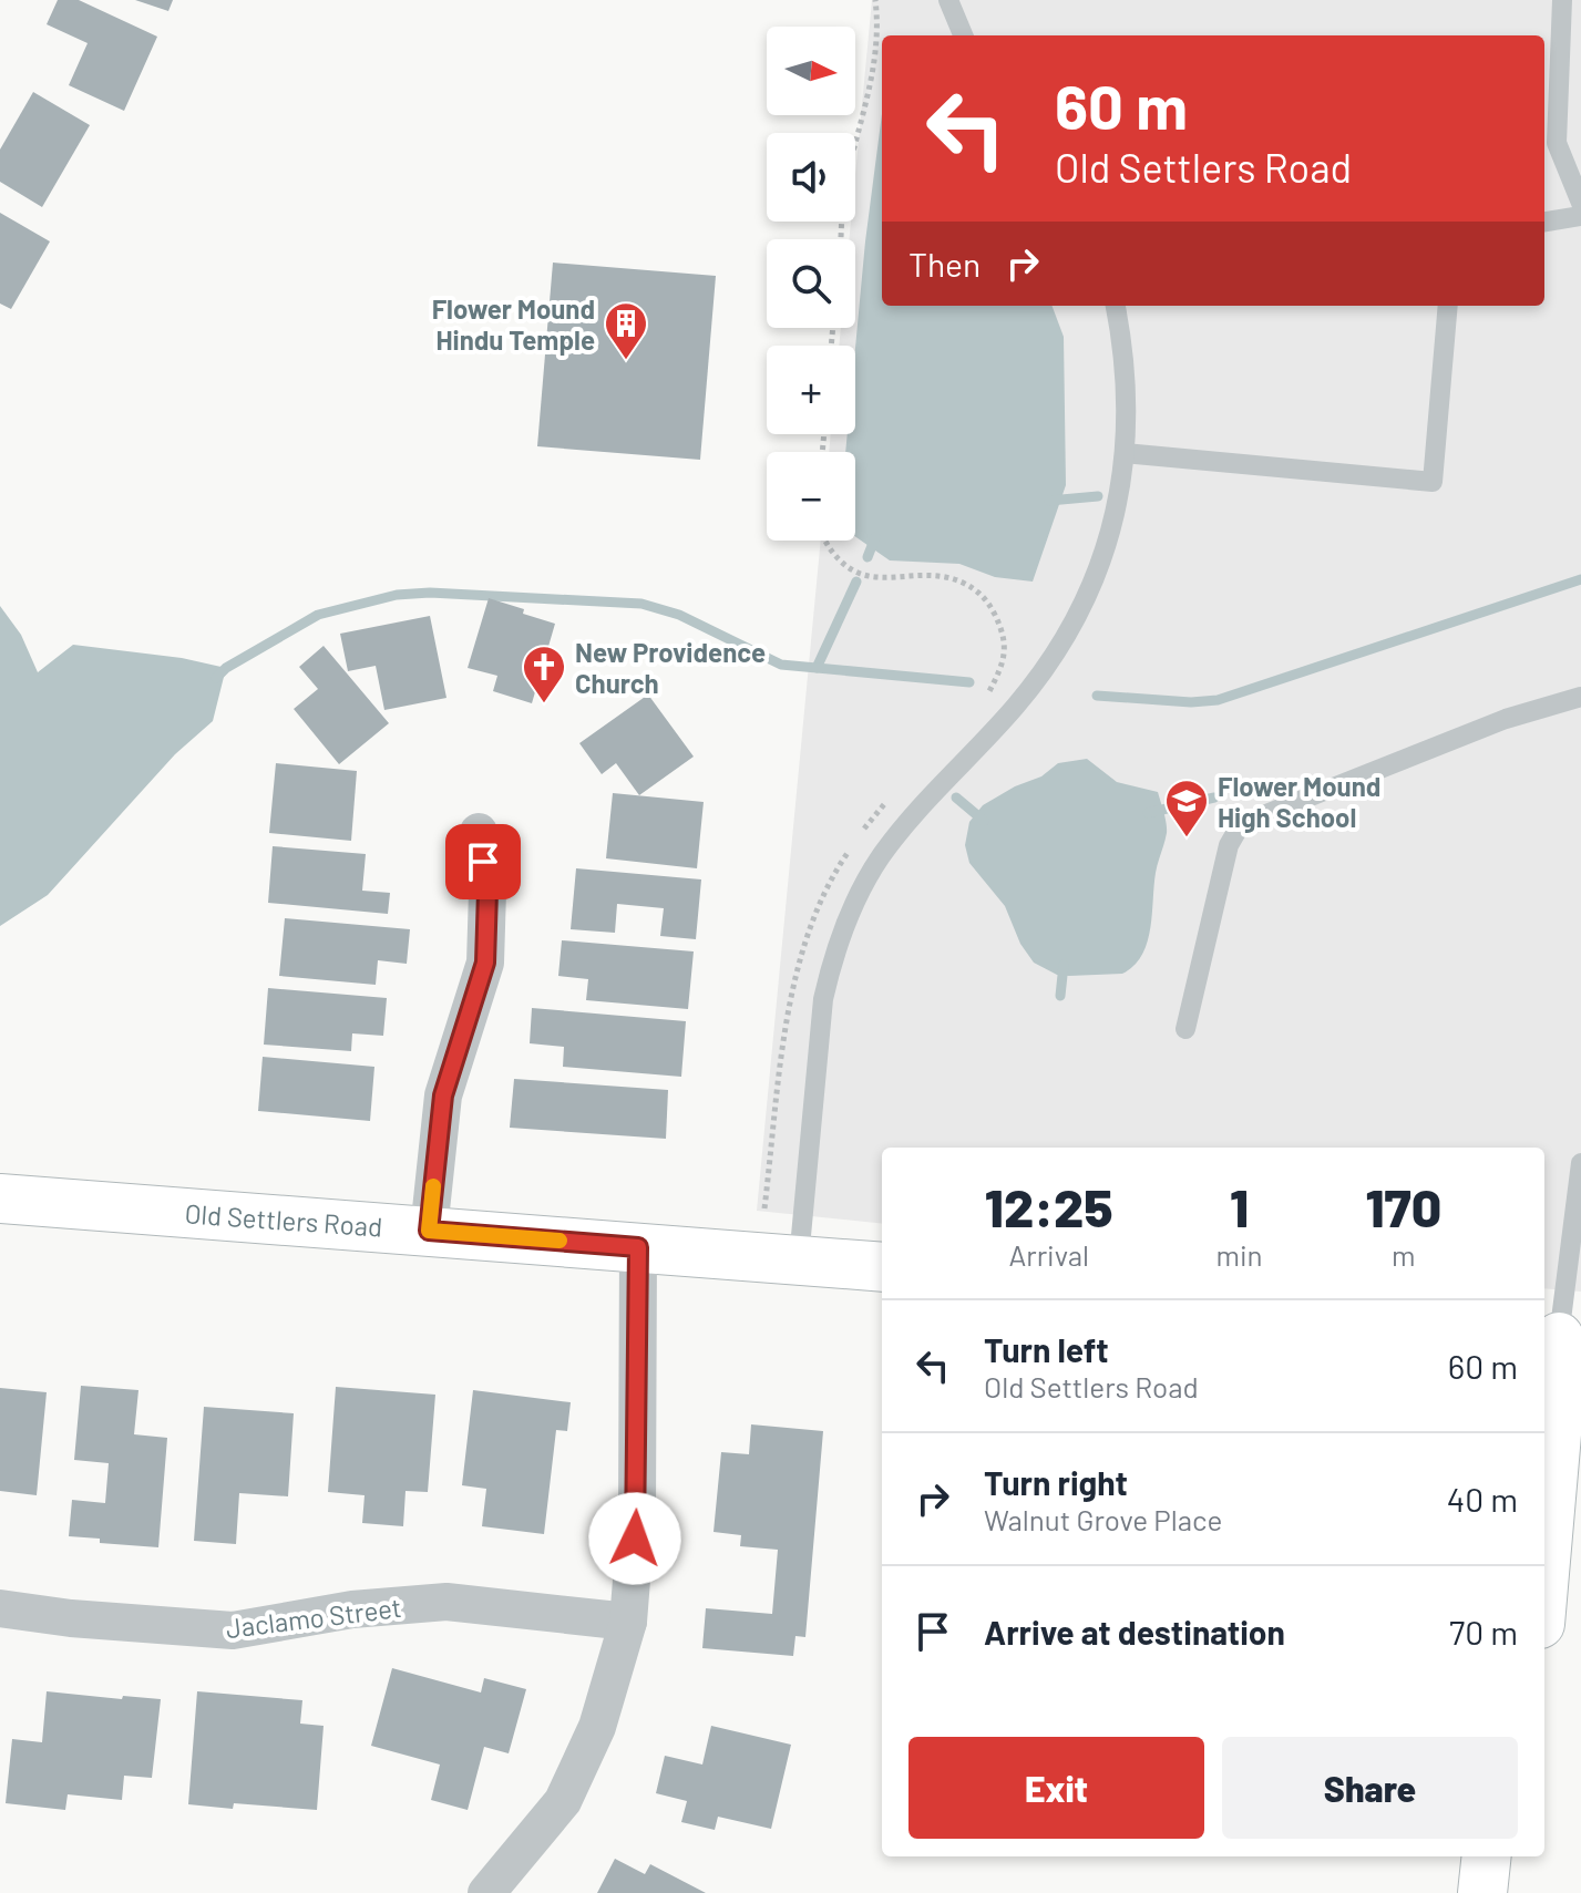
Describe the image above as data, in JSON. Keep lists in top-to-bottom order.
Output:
{
  "streets": {
    "main road": ["Old Settlers Road"],
    "street": ["Jaclamo Street"]
  },
  "places": {
    "building": ["Flower Mound Hindu Temple"],
    "church": ["New Providence Church"],
    "school or university": ["Flower Mound High School"]
  },
  "north": "right",
  "page": {
    "map_buttons": ["+", "−"],
    "turn": ["60 m", "Old Settlers Road"],
    "then": "Then",
    "eta": [
      "12:25",
      "Arrival",
      "1",
      "min",
      "170",
      "m"
    ],
    "list": [
      {
        "name": "Turn left",
        "note": "Old Settlers Road",
        "value": "60 m"
      },
      {
        "name": "Turn right",
        "note": "Walnut Grove Place",
        "value": "40 m"
      },
      {
        "name": "Arrive at destination",
        "value": "70 m"
      }
    ],
    "buttons": ["Exit", "Share"]
  }
}
